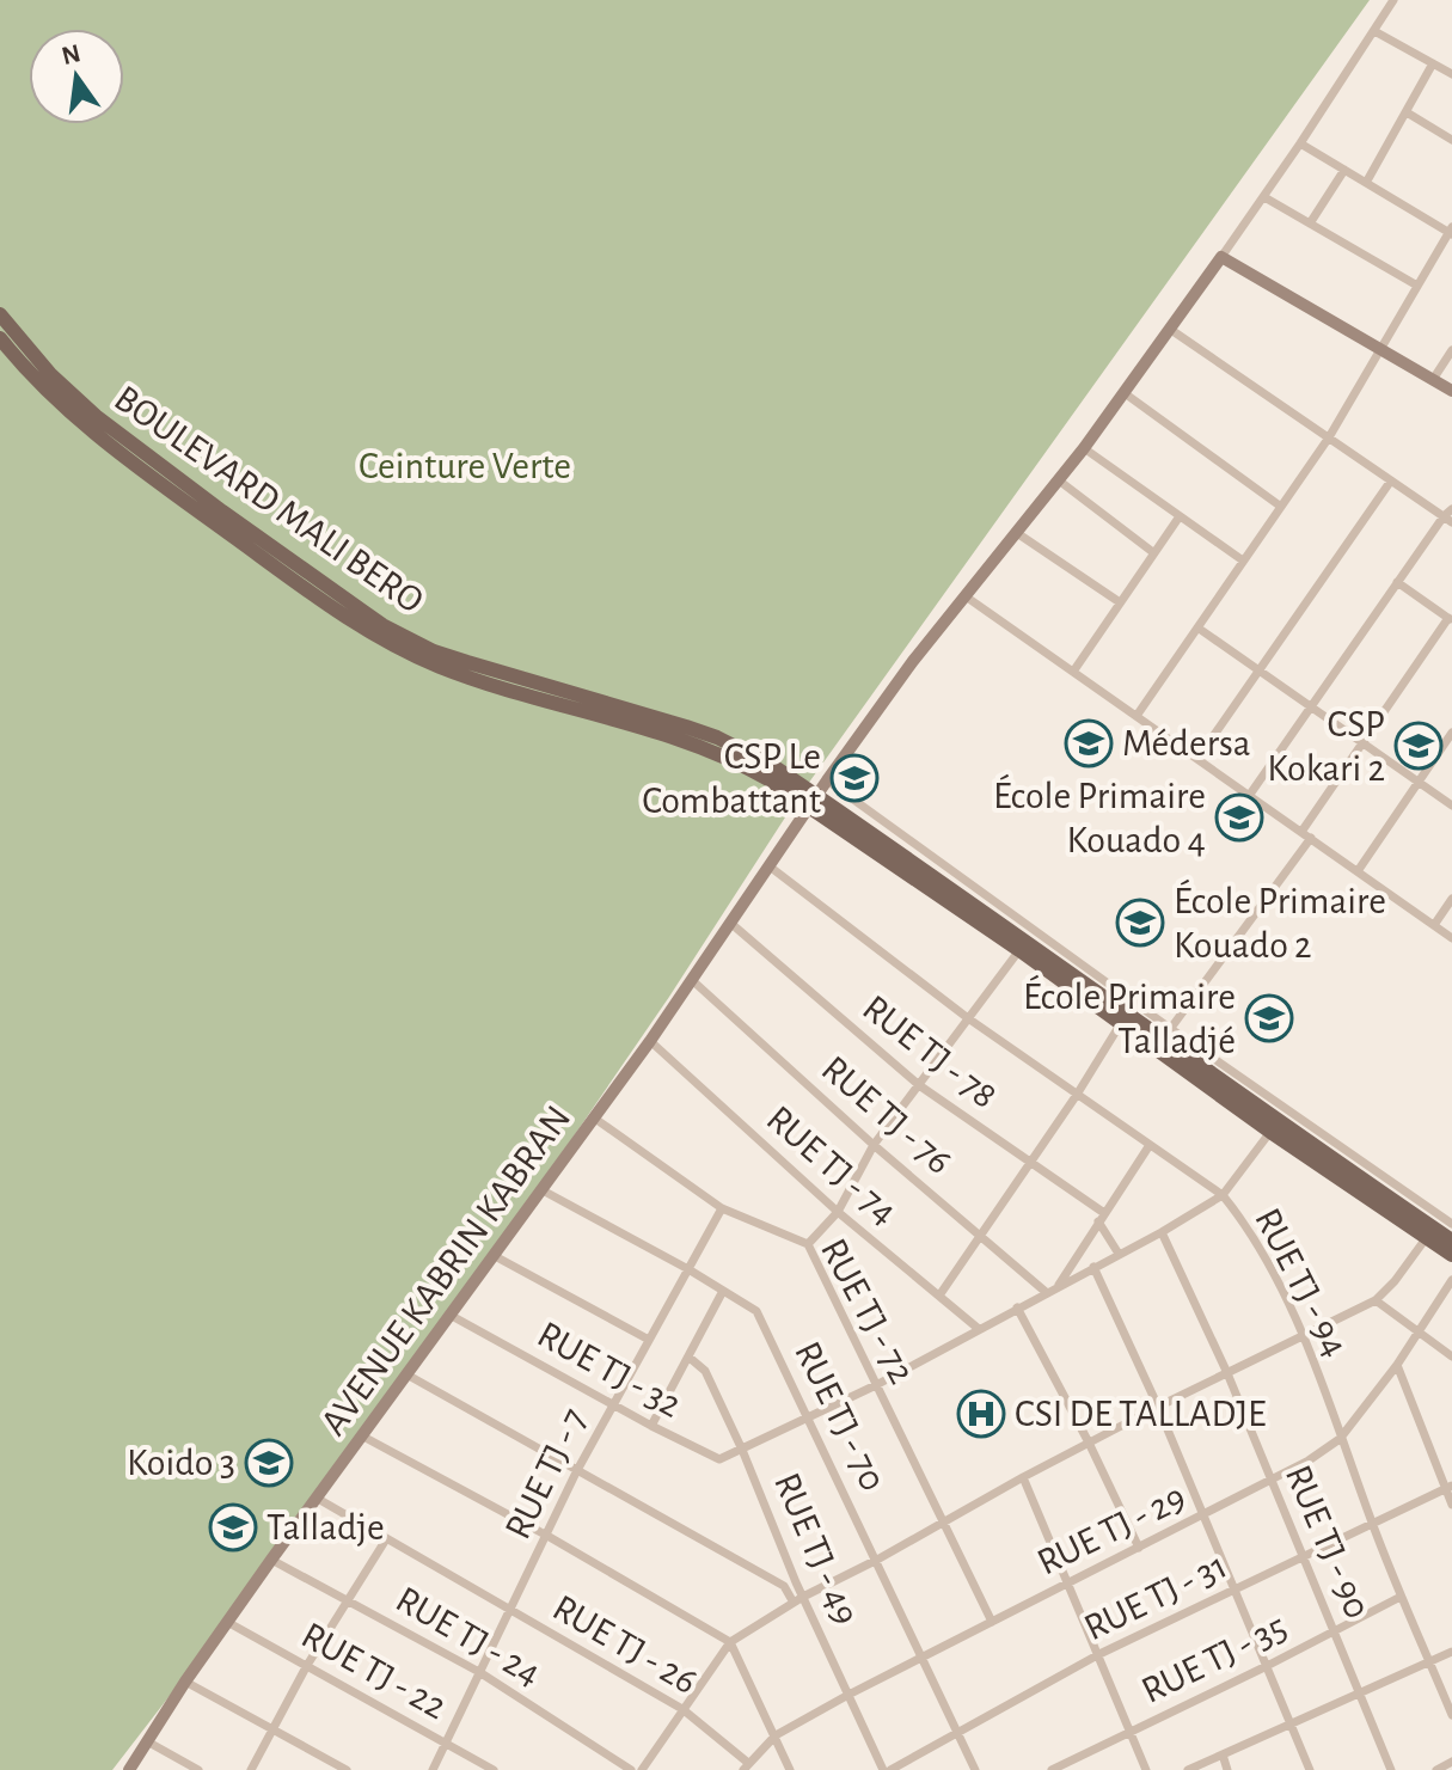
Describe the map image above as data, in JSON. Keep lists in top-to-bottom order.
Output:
{
  "streets": {
    "main road": ["BOULEVARD MALI BERO"],
    "street": [
      "RUE TJ - 78",
      "RUE TJ - 76",
      "RUE TJ - 74",
      "AVENUE KABRIN KABRAN",
      "RUE TJ - 94",
      "RUE TJ - 72",
      "RUE TJ - 32",
      "RUE TJ - 70",
      "RUE TJ - 7",
      "RUE TJ - 29",
      "RUE TJ - 90",
      "RUE TJ - 49",
      "RUE TJ - 31",
      "RUE TJ - 24",
      "RUE TJ - 26",
      "RUE TJ - 35",
      "RUE TJ - 22"
    ]
  },
  "crossings": [
    ["RUE TJ - 78", "AVENUE KABRIN KABRAN"],
    ["RUE TJ - 76", "AVENUE KABRIN KABRAN"],
    ["RUE TJ - 74", "AVENUE KABRIN KABRAN"],
    ["AVENUE KABRIN KABRAN", "RUE TJ - 94"],
    ["AVENUE KABRIN KABRAN", "RUE TJ - 72"],
    ["AVENUE KABRIN KABRAN", "RUE TJ - 32"],
    ["AVENUE KABRIN KABRAN", "RUE TJ - 70"],
    ["AVENUE KABRIN KABRAN", "RUE TJ - 24"],
    ["AVENUE KABRIN KABRAN", "RUE TJ - 26"],
    ["AVENUE KABRIN KABRAN", "RUE TJ - 22"],
    ["RUE TJ - 94", "RUE TJ - 29"],
    ["RUE TJ - 94", "RUE TJ - 31"],
    ["RUE TJ - 94", "RUE TJ - 35"],
    ["RUE TJ - 72", "RUE TJ - 7"],
    ["RUE TJ - 72", "RUE TJ - 29"],
    ["RUE TJ - 32", "RUE TJ - 7"],
    ["RUE TJ - 32", "RUE TJ - 49"],
    ["RUE TJ - 70", "RUE TJ - 7"],
    ["RUE TJ - 70", "RUE TJ - 29"],
    ["RUE TJ - 70", "RUE TJ - 31"],
    ["RUE TJ - 7", "RUE TJ - 24"],
    ["RUE TJ - 7", "RUE TJ - 26"],
    ["RUE TJ - 7", "RUE TJ - 22"],
    ["RUE TJ - 29", "RUE TJ - 90"],
    ["RUE TJ - 29", "RUE TJ - 49"],
    ["RUE TJ - 29", "RUE TJ - 26"],
    ["RUE TJ - 90", "RUE TJ - 31"],
    ["RUE TJ - 90", "RUE TJ - 35"]
  ],
  "parks": ["Ceinture Verte"],
  "places": {
    "school or university": [
      "Médersa",
      "CSP Kokari 2",
      "CSP Le Combattant",
      "École Primaire Kouado 4",
      "École Primaire Kouado 2",
      "École Primaire Talladjé",
      "Koido 3",
      "Talladje"
    ],
    "hospital": ["CSI DE TALLADJE"]
  },
  "north": "top"
}
